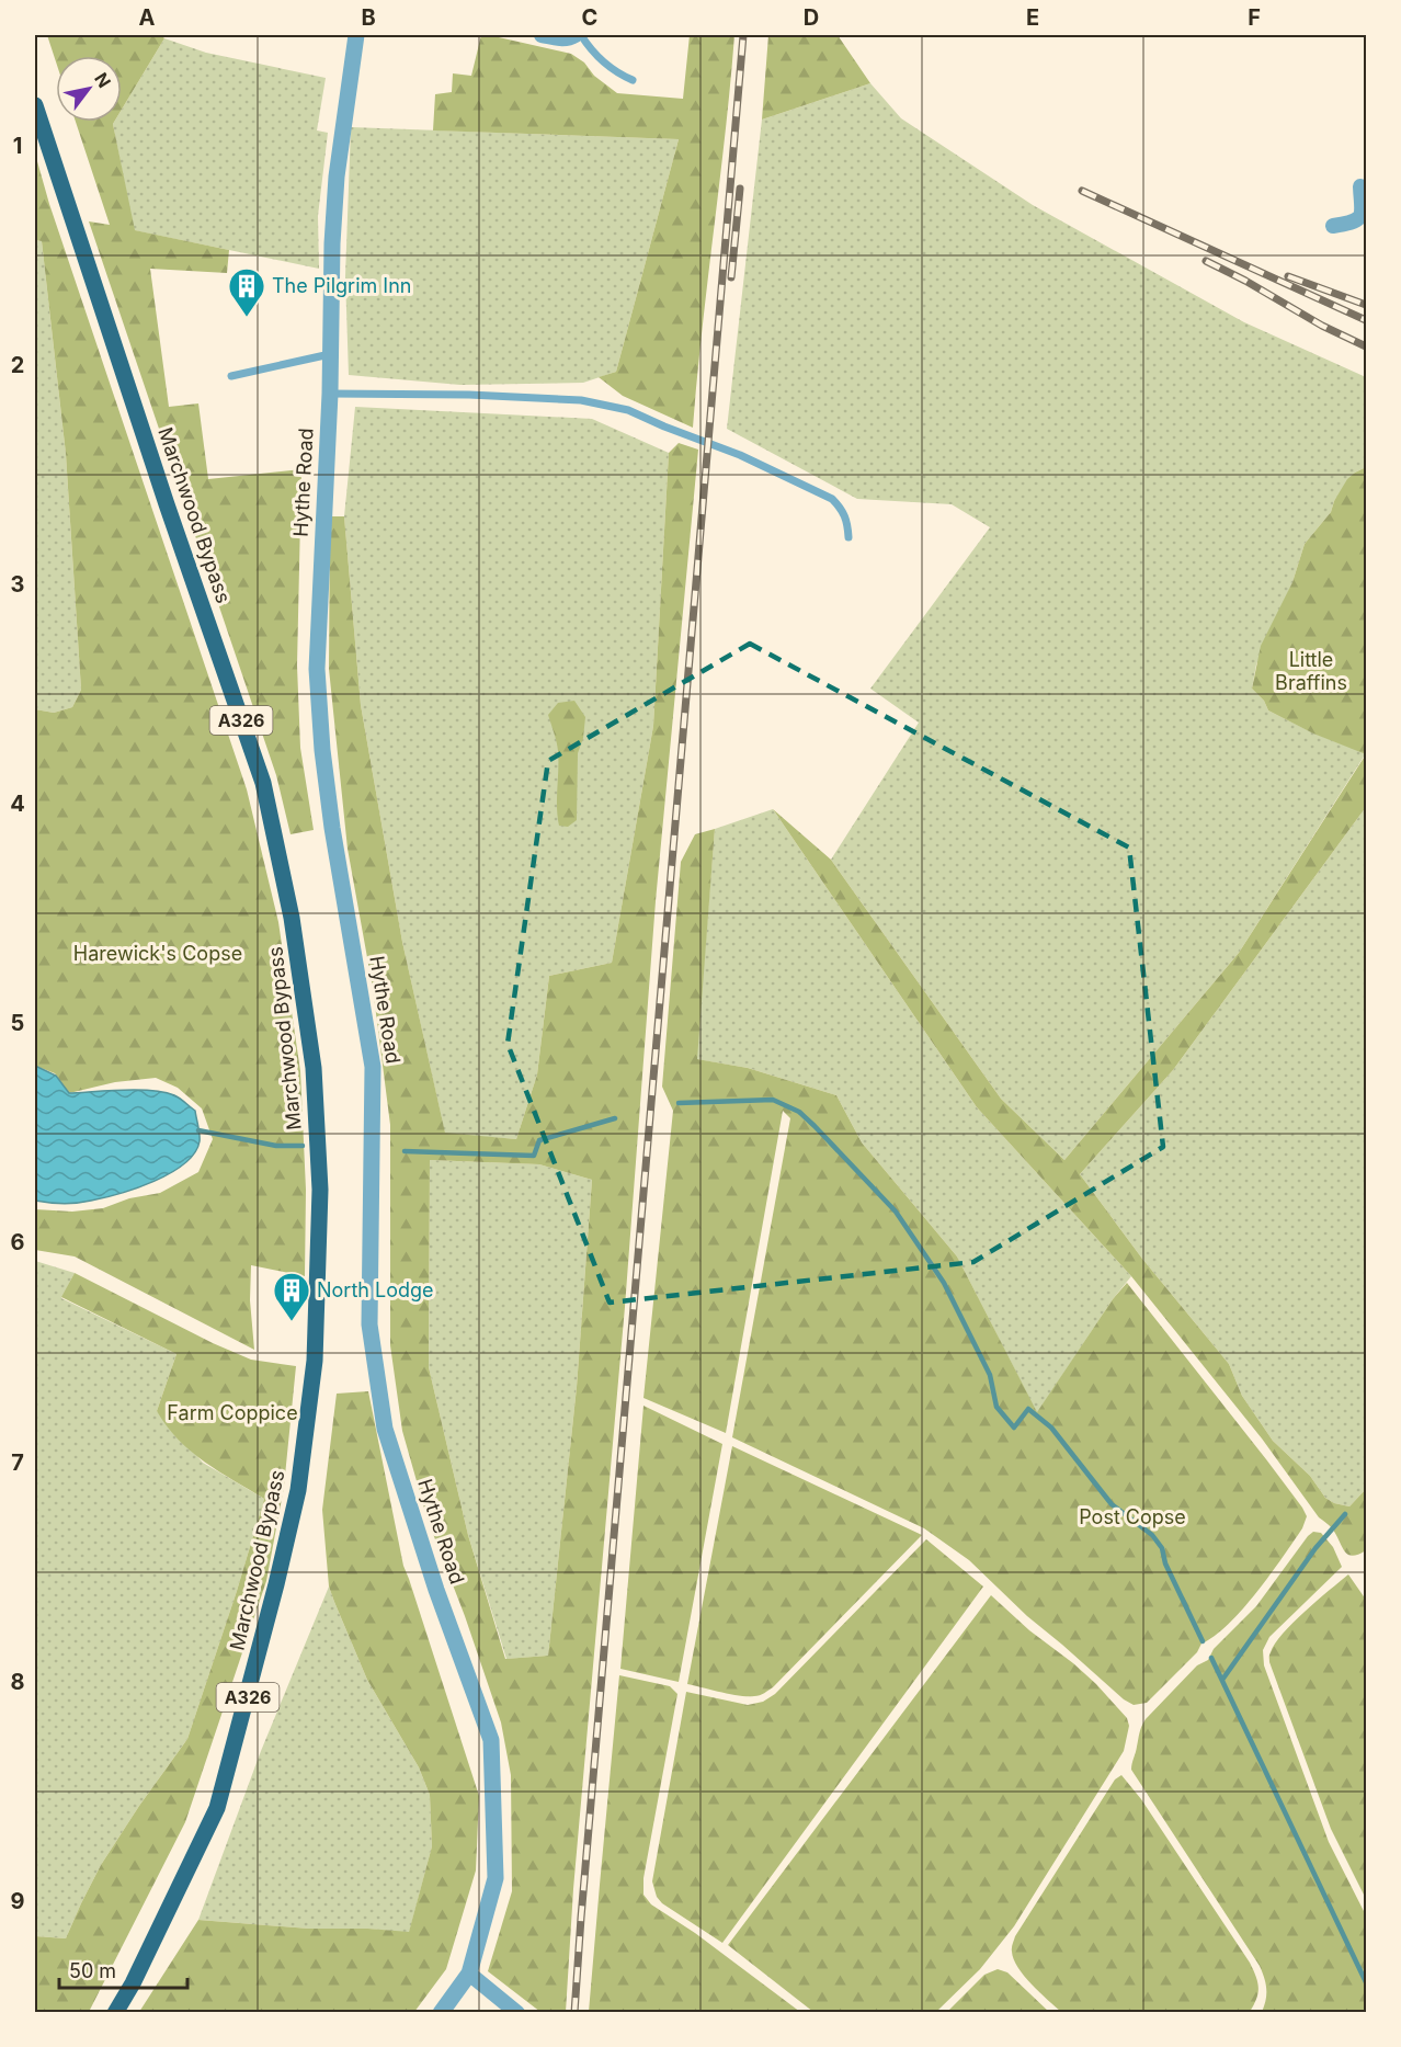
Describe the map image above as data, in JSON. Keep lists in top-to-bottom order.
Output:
{
  "streets": {
    "main road": ["Marchwood Bypass", "A326"],
    "street": ["Hythe Road"]
  },
  "parks": [
    "Little Braffins",
    "Harewick's Copse",
    "Farm Coppice",
    "Post Copse"
  ],
  "places": {
    "building": ["The Pilgrim Inn", "North Lodge"]
  },
  "scale_bar": "50 m",
  "north": "top right",
  "grid": {
    "columns": [
      "A",
      "B",
      "C",
      "D",
      "E",
      "F"
    ],
    "rows": [
      "1",
      "2",
      "3",
      "4",
      "5",
      "6",
      "7",
      "8",
      "9"
    ]
  }
}
